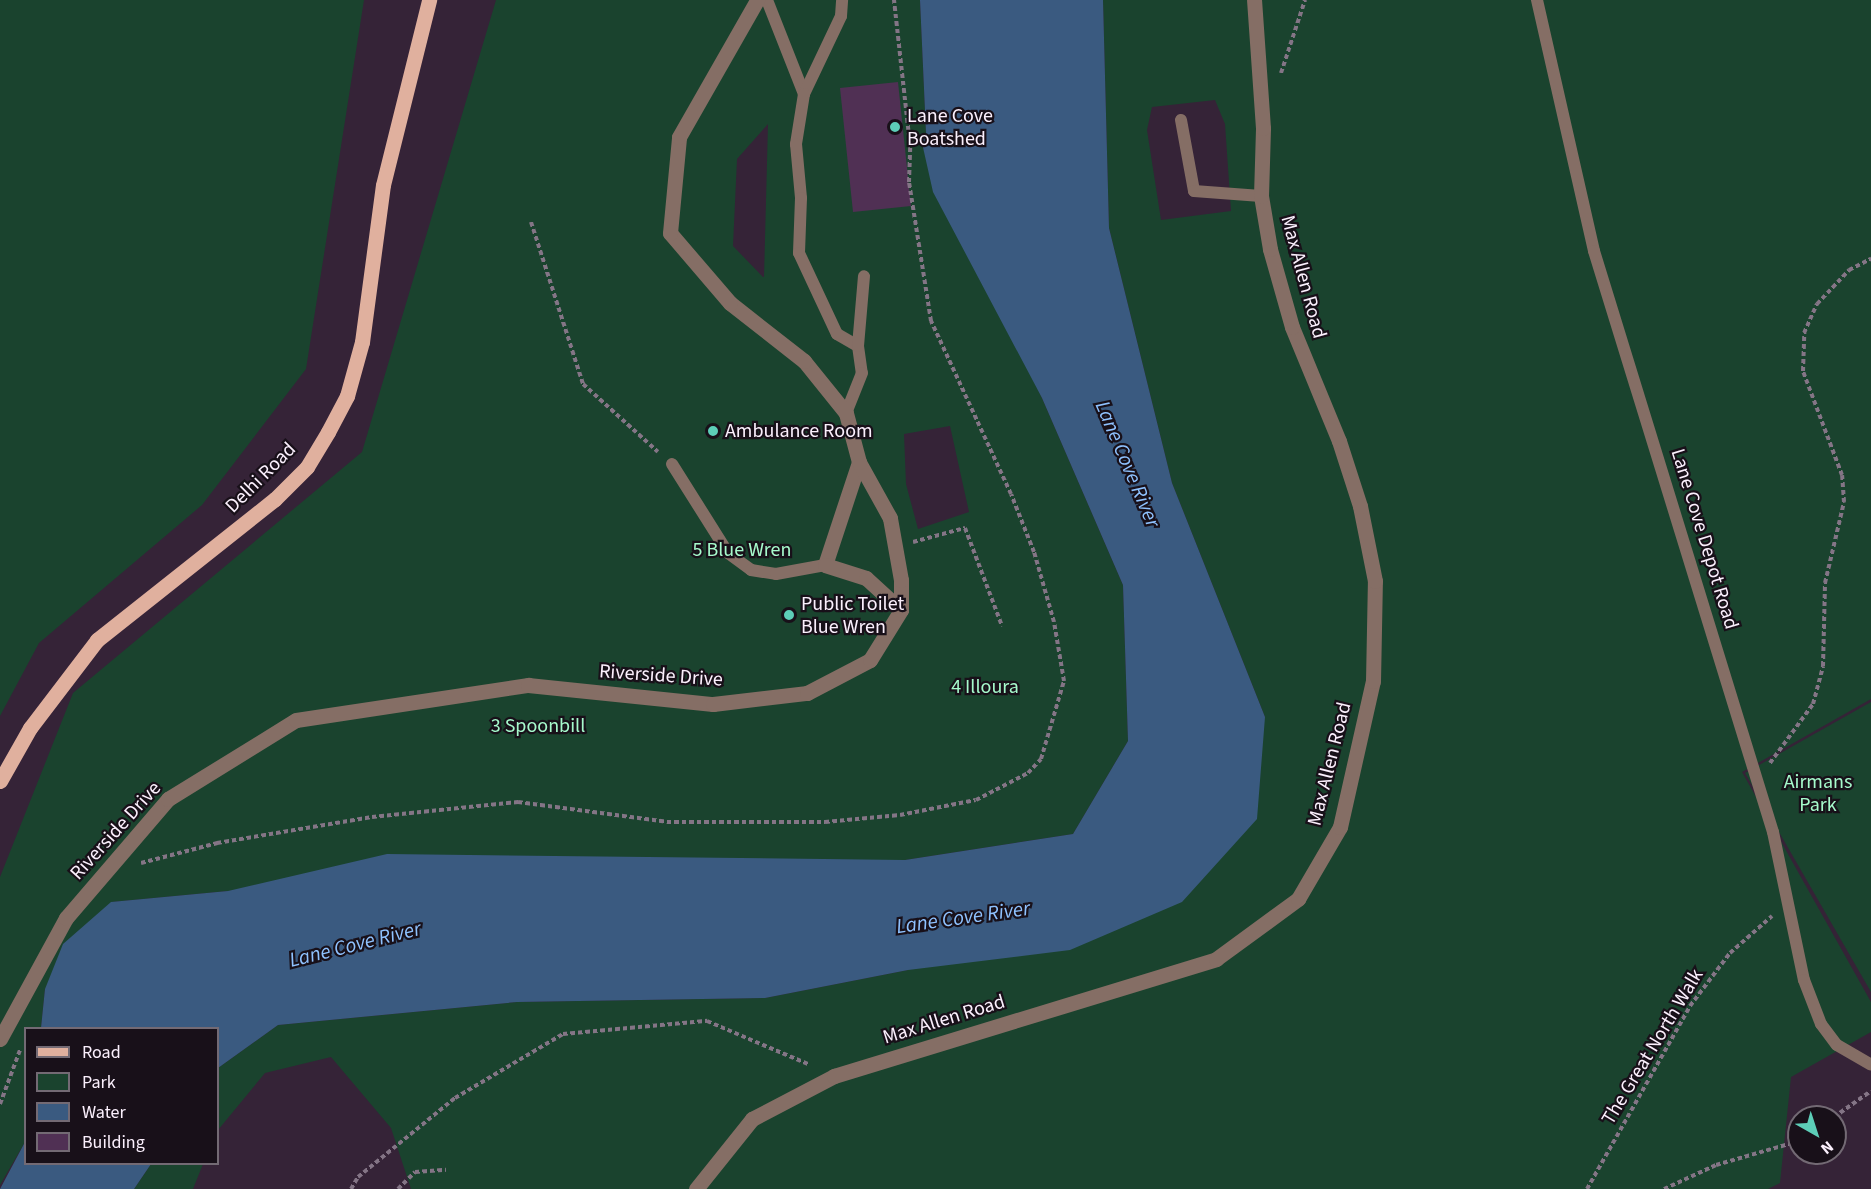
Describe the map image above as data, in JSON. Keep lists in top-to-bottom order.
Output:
{
  "streets": {
    "main road": ["Delhi Road"],
    "street": ["Max Allen Road", "Riverside Drive"],
    "lane": ["Lane Cove Depot Road"],
    "path": ["The Great North Walk"]
  },
  "water": ["Lane Cove River"],
  "parks": [
    "5 Blue Wren",
    "4 Illoura",
    "3 Spoonbill",
    "Airmans Park"
  ],
  "places": ["Lane Cove Boatshed", "Ambulance Room", "Public Toilet Blue Wren"],
  "legend": [
    "Road",
    "Park",
    "Water",
    "Building"
  ],
  "north": "bottom right"
}
